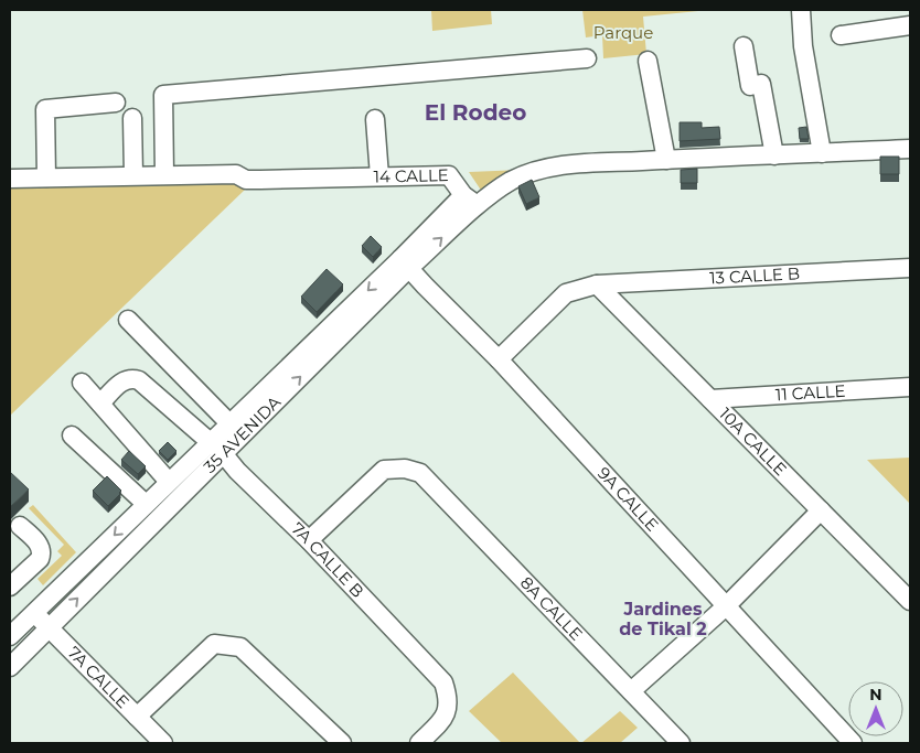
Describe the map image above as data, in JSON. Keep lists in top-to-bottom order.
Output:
{
  "streets": {
    "street": [
      "14 CALLE",
      "13 CALLE B",
      "11 CALLE",
      "35 AVENIDA",
      "10A CALLE",
      "9A CALLE",
      "7A CALLE B",
      "8A CALLE",
      "7A CALLE"
    ]
  },
  "crossings": [
    ["14 CALLE", "35 AVENIDA"],
    ["13 CALLE B", "10A CALLE"],
    ["13 CALLE B", "9A CALLE"],
    ["11 CALLE", "10A CALLE"],
    ["35 AVENIDA", "9A CALLE"],
    ["35 AVENIDA", "7A CALLE B"],
    ["35 AVENIDA", "7A CALLE"],
    ["7A CALLE B", "8A CALLE"]
  ],
  "districts": ["El Rodeo", "Jardines de Tikal 2"],
  "parks": ["Parque"],
  "north": "top"
}
